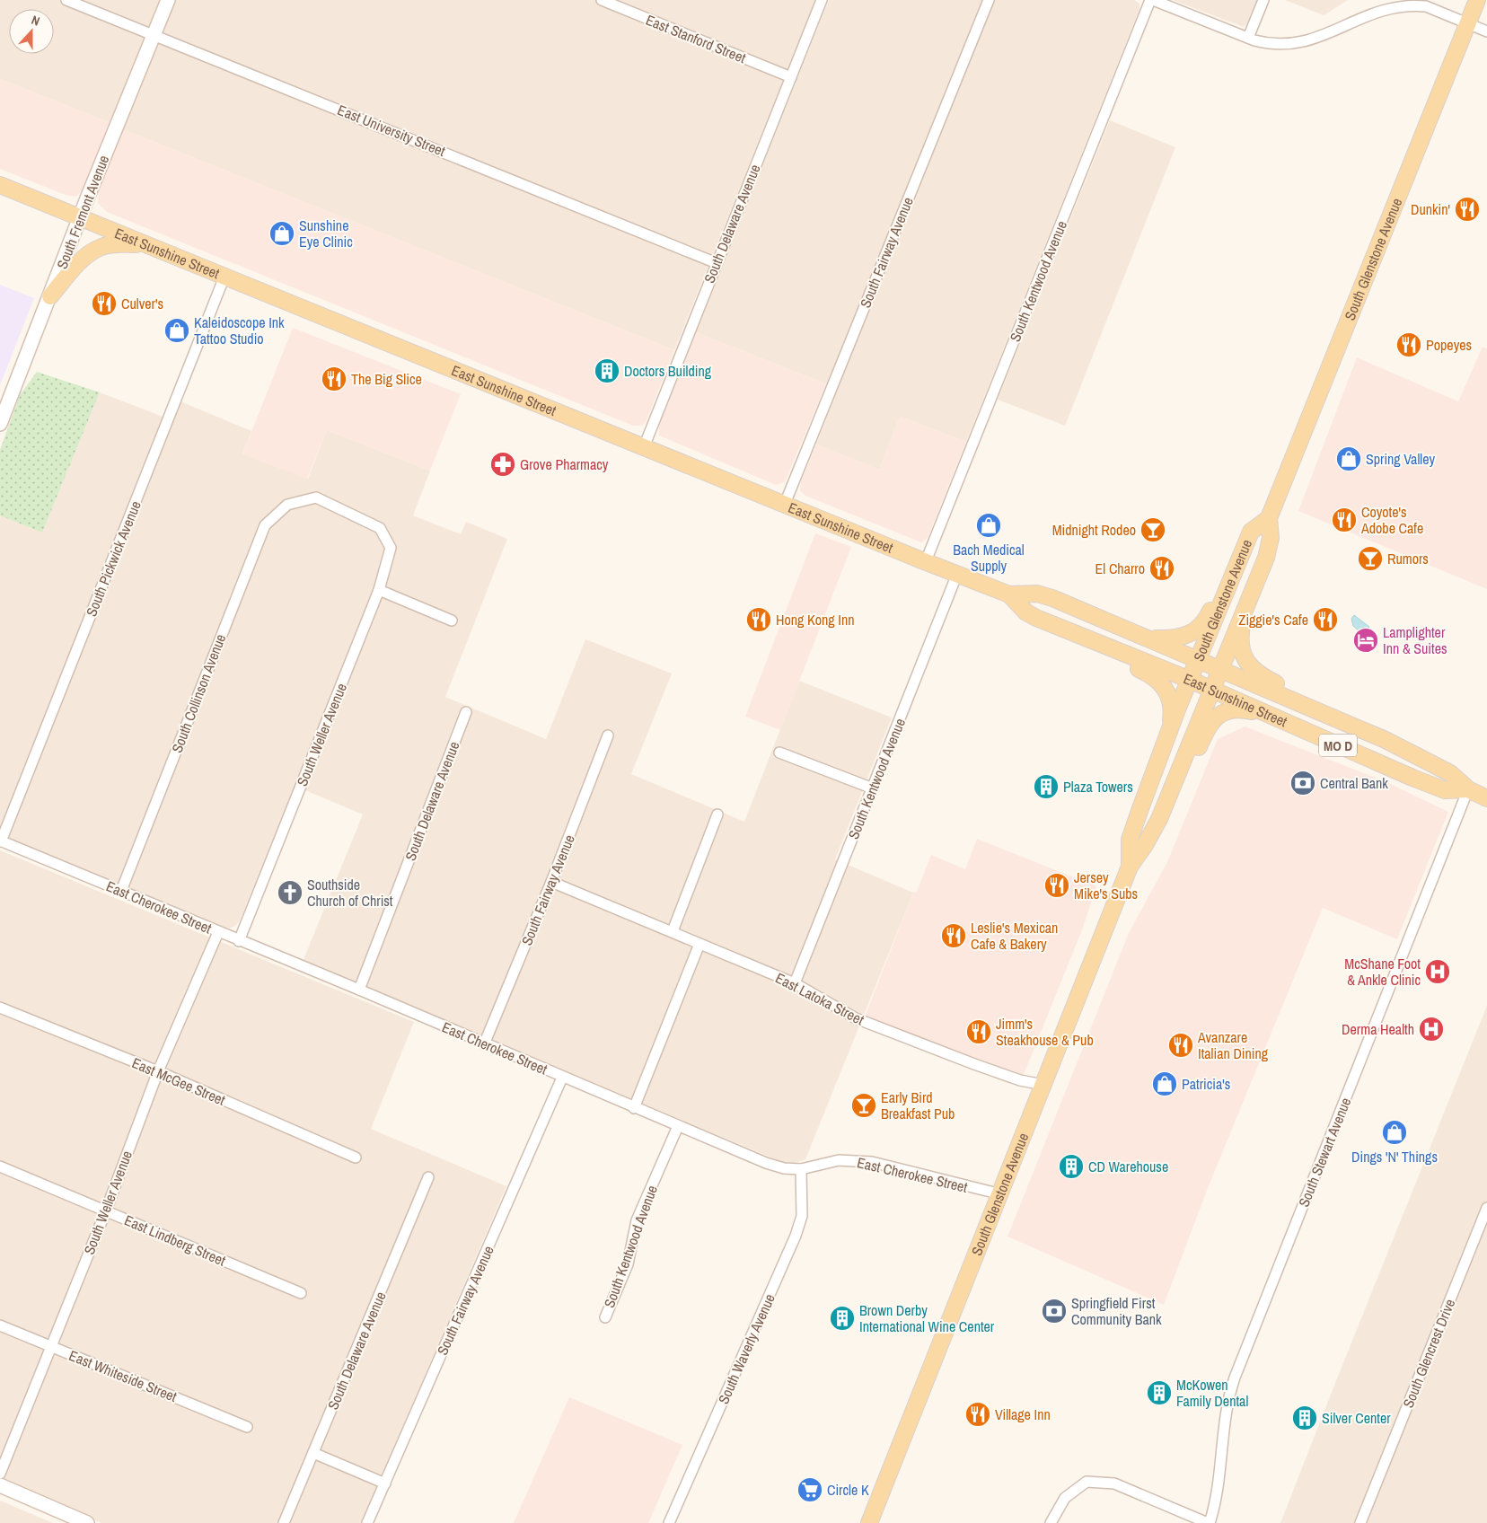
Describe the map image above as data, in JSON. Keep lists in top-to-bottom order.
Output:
{
  "streets": {
    "main road": ["East Sunshine Street", "South Glenstone Avenue", "MO D"],
    "street": [
      "East Stanford Street",
      "East University Street",
      "South Fremont Avenue",
      "South Delaware Avenue",
      "South Fairway Avenue",
      "South Kentwood Avenue",
      "South Pickwick Avenue",
      "South Collinson Avenue",
      "South Weller Avenue",
      "East Cherokee Street",
      "East Latoka Street",
      "East McGee Street",
      "South Stewart Avenue",
      "East Lindberg Street",
      "South Waverly Avenue",
      "South Glencrest Drive",
      "East Whiteside Street"
    ]
  },
  "crossings": [
    ["East Stanford Street", "South Delaware Avenue"],
    ["East University Street", "South Fremont Avenue"],
    ["East University Street", "South Delaware Avenue"],
    ["South Fremont Avenue", "East Sunshine Street"],
    ["South Delaware Avenue", "East Sunshine Street"],
    ["South Delaware Avenue", "East Cherokee Street"],
    ["South Fairway Avenue", "East Sunshine Street"],
    ["South Fairway Avenue", "East Cherokee Street"],
    ["South Fairway Avenue", "East Latoka Street"],
    ["East Sunshine Street", "South Glenstone Avenue"],
    ["East Sunshine Street", "South Kentwood Avenue"],
    ["East Sunshine Street", "South Pickwick Avenue"],
    ["East Sunshine Street", "South Stewart Avenue"],
    ["South Glenstone Avenue", "East Cherokee Street"],
    ["South Glenstone Avenue", "East Latoka Street"],
    ["South Kentwood Avenue", "East Cherokee Street"],
    ["South Kentwood Avenue", "East Latoka Street"],
    ["South Pickwick Avenue", "East Cherokee Street"],
    ["South Collinson Avenue", "South Weller Avenue"],
    ["South Collinson Avenue", "East Cherokee Street"],
    ["South Weller Avenue", "East Cherokee Street"],
    ["South Weller Avenue", "East McGee Street"],
    ["South Weller Avenue", "East Lindberg Street"],
    ["South Weller Avenue", "East Whiteside Street"],
    ["East Cherokee Street", "South Waverly Avenue"]
  ],
  "places": {
    "restaurant": [
      "Dunkin'",
      "Culver's",
      "Popeyes",
      "The Big Slice",
      "Coyote's Adobe Cafe",
      "El Charro",
      "Hong Kong Inn",
      "Ziggie's Cafe",
      "Jersey Mike's Subs",
      "Leslie's Mexican Cafe & Bakery",
      "Jimm's Steakhouse & Pub",
      "Avanzare Italian Dining",
      "Village Inn"
    ],
    "shop": [
      "Sunshine Eye Clinic",
      "Kaleidoscope Ink Tattoo Studio",
      "Spring Valley",
      "Bach Medical Supply",
      "Patricia's",
      "Dings 'N' Things"
    ],
    "building": [
      "Doctors Building",
      "Plaza Towers",
      "CD Warehouse",
      "Brown Derby International Wine Center",
      "McKowen Family Dental",
      "Silver Center"
    ],
    "pharmacy": ["Grove Pharmacy"],
    "bar": ["Midnight Rodeo", "Rumors", "Early Bird Breakfast Pub"],
    "hotel": ["Lamplighter Inn & Suites"],
    "bank": ["Central Bank", "Springfield First Community Bank"],
    "church": ["Southside Church of Christ"],
    "hospital": ["McShane Foot & Ankle Clinic", "Derma Health"],
    "supermarket": ["Circle K"]
  },
  "north": "top"
}
